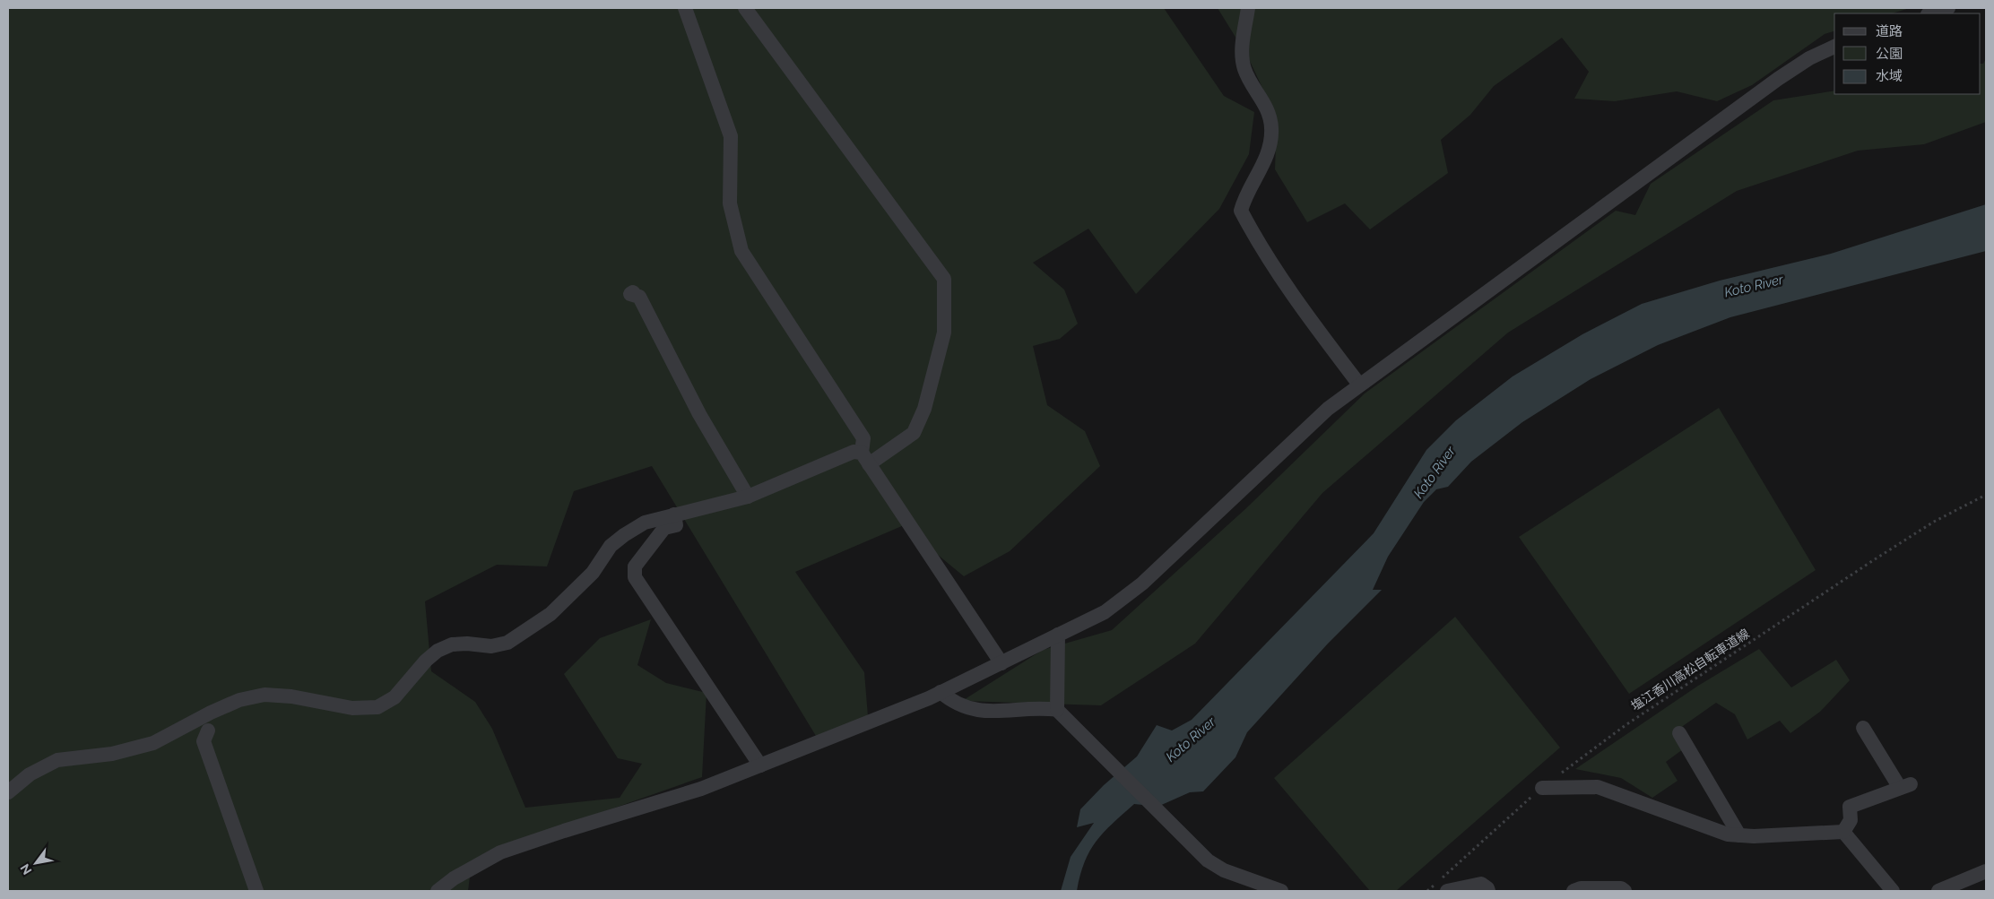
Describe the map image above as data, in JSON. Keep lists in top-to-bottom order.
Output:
{
  "streets": {
    "path": ["塩江香川高松自転車道線"]
  },
  "water": ["Koto River"],
  "legend": ["道路", "公園", "水域"],
  "north": "bottom left"
}
